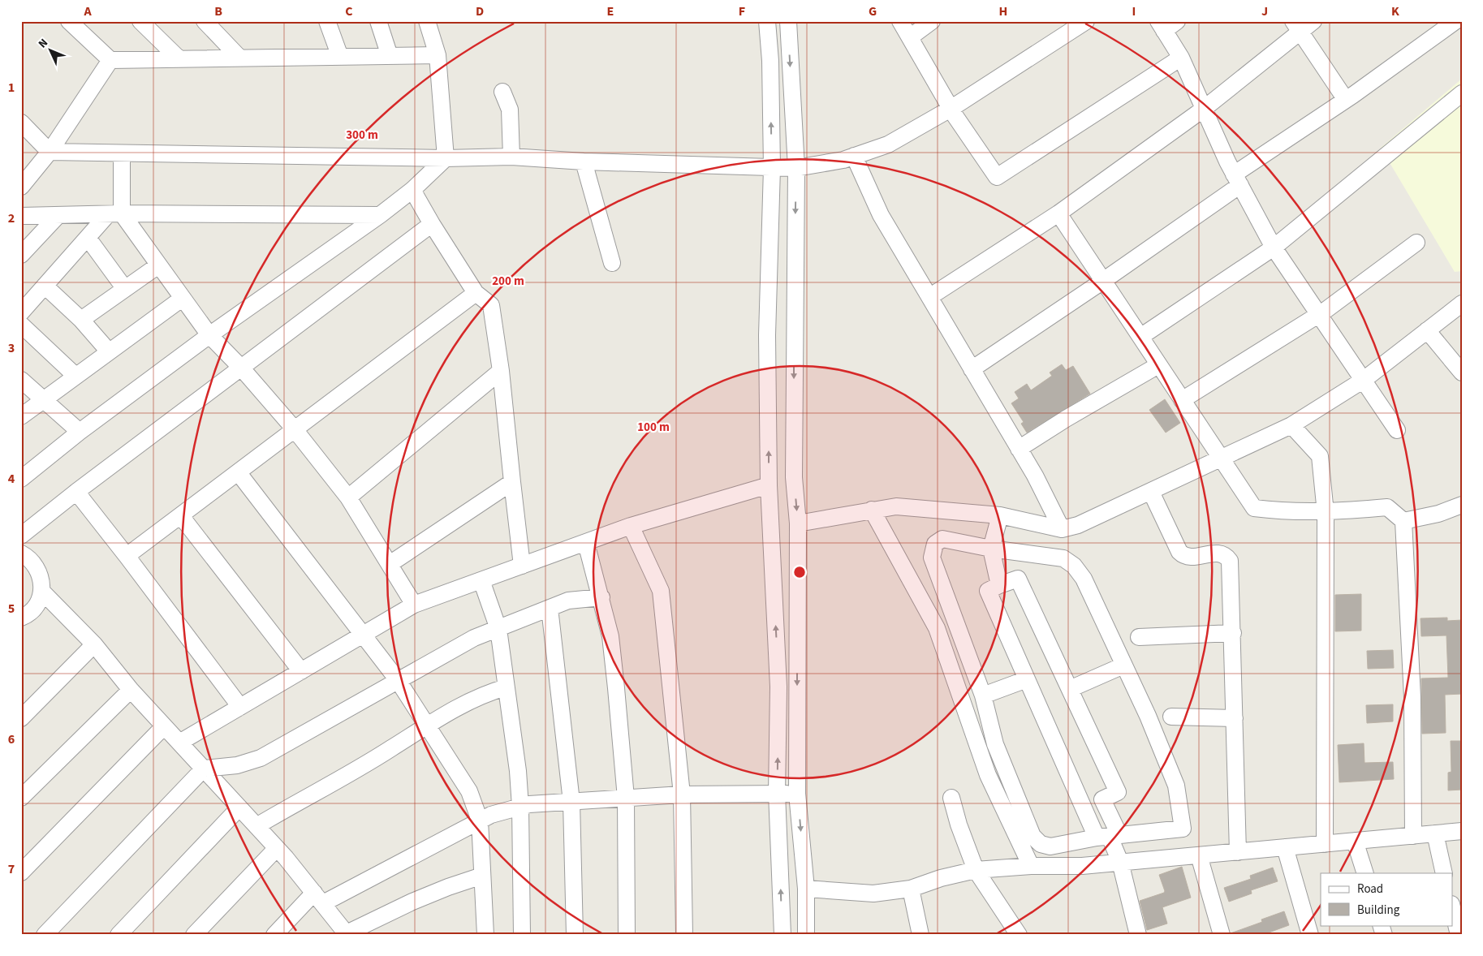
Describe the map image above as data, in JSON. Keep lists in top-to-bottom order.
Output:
{
  "legend": ["Road", "Building"],
  "north": "top left",
  "grid": {
    "columns": [
      "A",
      "B",
      "C",
      "D",
      "E",
      "F",
      "G",
      "H",
      "I",
      "J",
      "K"
    ],
    "rows": [
      "1",
      "2",
      "3",
      "4",
      "5",
      "6",
      "7"
    ]
  },
  "rings": ["300 m", "200 m", "100 m"]
}
